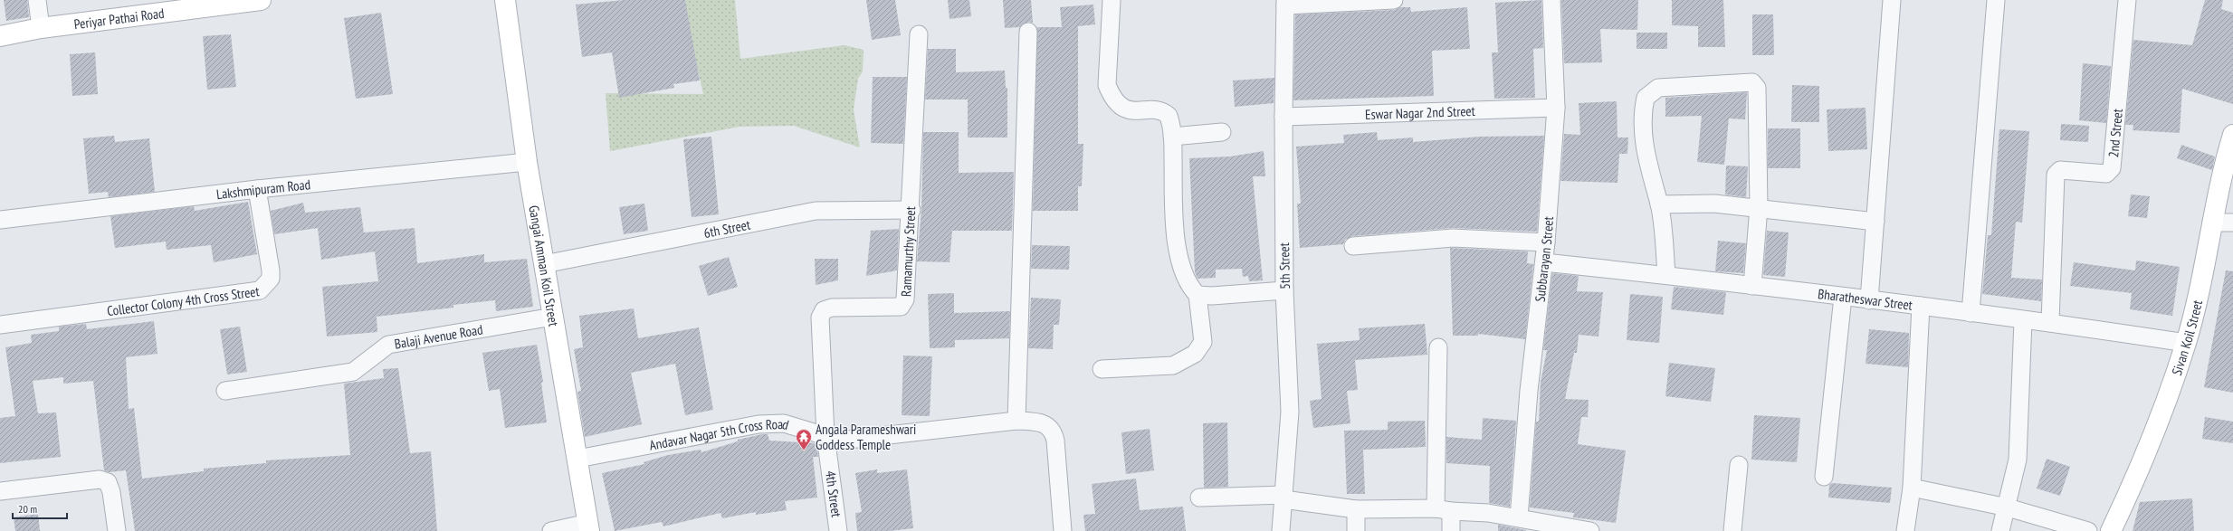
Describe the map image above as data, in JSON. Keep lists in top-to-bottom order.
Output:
{
  "streets": {
    "street": [
      "Periyar Pathai Road",
      "Eswar Nagar 2nd Street",
      "2nd Street",
      "Lakshmipuram Road",
      "6th Street",
      "Ramamurthy Street",
      "Subbarayan Street",
      "Gangai Amman Koil Street",
      "5th Street",
      "Collector Colony 4th Cross Street",
      "Bharatheswar Street",
      "Balaji Avenue Road",
      "Sivan Koil Street",
      "Andavar Nagar 5th Cross Road",
      "4th Street"
    ]
  },
  "crossings": [
    ["Eswar Nagar 2nd Street", "Subbarayan Street"],
    ["Eswar Nagar 2nd Street", "5th Street"],
    ["2nd Street", "Bharatheswar Street"],
    ["Lakshmipuram Road", "Gangai Amman Koil Street"],
    ["Lakshmipuram Road", "Collector Colony 4th Cross Street"],
    ["6th Street", "Ramamurthy Street"],
    ["6th Street", "Gangai Amman Koil Street"],
    ["Ramamurthy Street", "Andavar Nagar 5th Cross Road"],
    ["Ramamurthy Street", "4th Street"],
    ["Subbarayan Street", "Bharatheswar Street"],
    ["Gangai Amman Koil Street", "Balaji Avenue Road"],
    ["Gangai Amman Koil Street", "Andavar Nagar 5th Cross Road"],
    ["Bharatheswar Street", "Sivan Koil Street"],
    ["Andavar Nagar 5th Cross Road", "4th Street"]
  ],
  "places": {
    "temple": ["Angala Parameshwari Goddess Temple"]
  },
  "scale_bar": "20 m"
}
